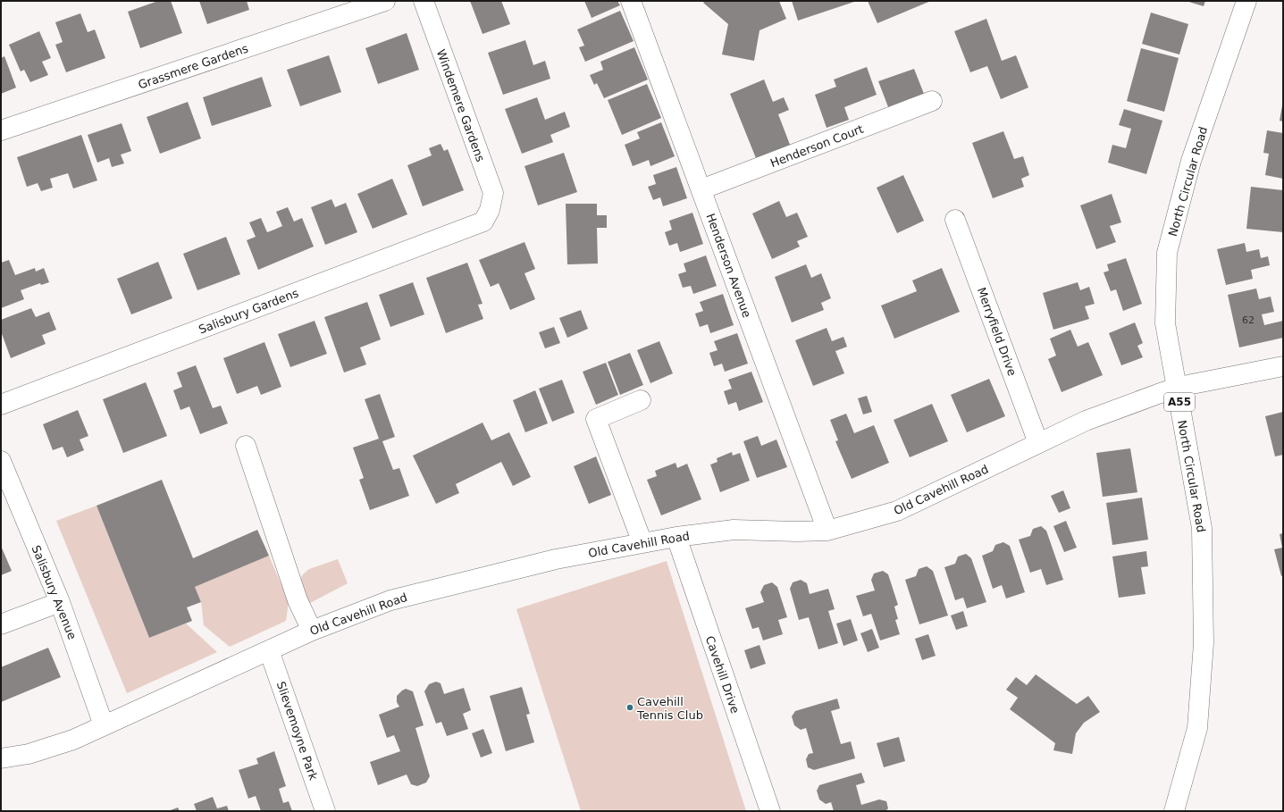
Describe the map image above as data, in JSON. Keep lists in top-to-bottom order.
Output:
{
  "streets": {
    "main road": [
      "Grassmere Gardens",
      "Windemere Gardens",
      "Henderson Court",
      "North Circular Road",
      "Henderson Avenue",
      "Salisbury Gardens",
      "Merryfield Drive",
      "A55",
      "Old Cavehill Road",
      "Salisbury Avenue",
      "Cavehill Drive",
      "Slievemoyne Park"
    ]
  },
  "crossings": [
    ["Windemere Gardens", "Salisbury Gardens"],
    ["Henderson Court", "Henderson Avenue"],
    ["North Circular Road", "Old Cavehill Road"],
    ["Henderson Avenue", "Old Cavehill Road"],
    ["Merryfield Drive", "Old Cavehill Road"],
    ["Old Cavehill Road", "Salisbury Avenue"],
    ["Old Cavehill Road", "Cavehill Drive"],
    ["Old Cavehill Road", "Slievemoyne Park"]
  ],
  "places": ["Cavehill Tennis Club"],
  "house_numbers": ["62"]
}
